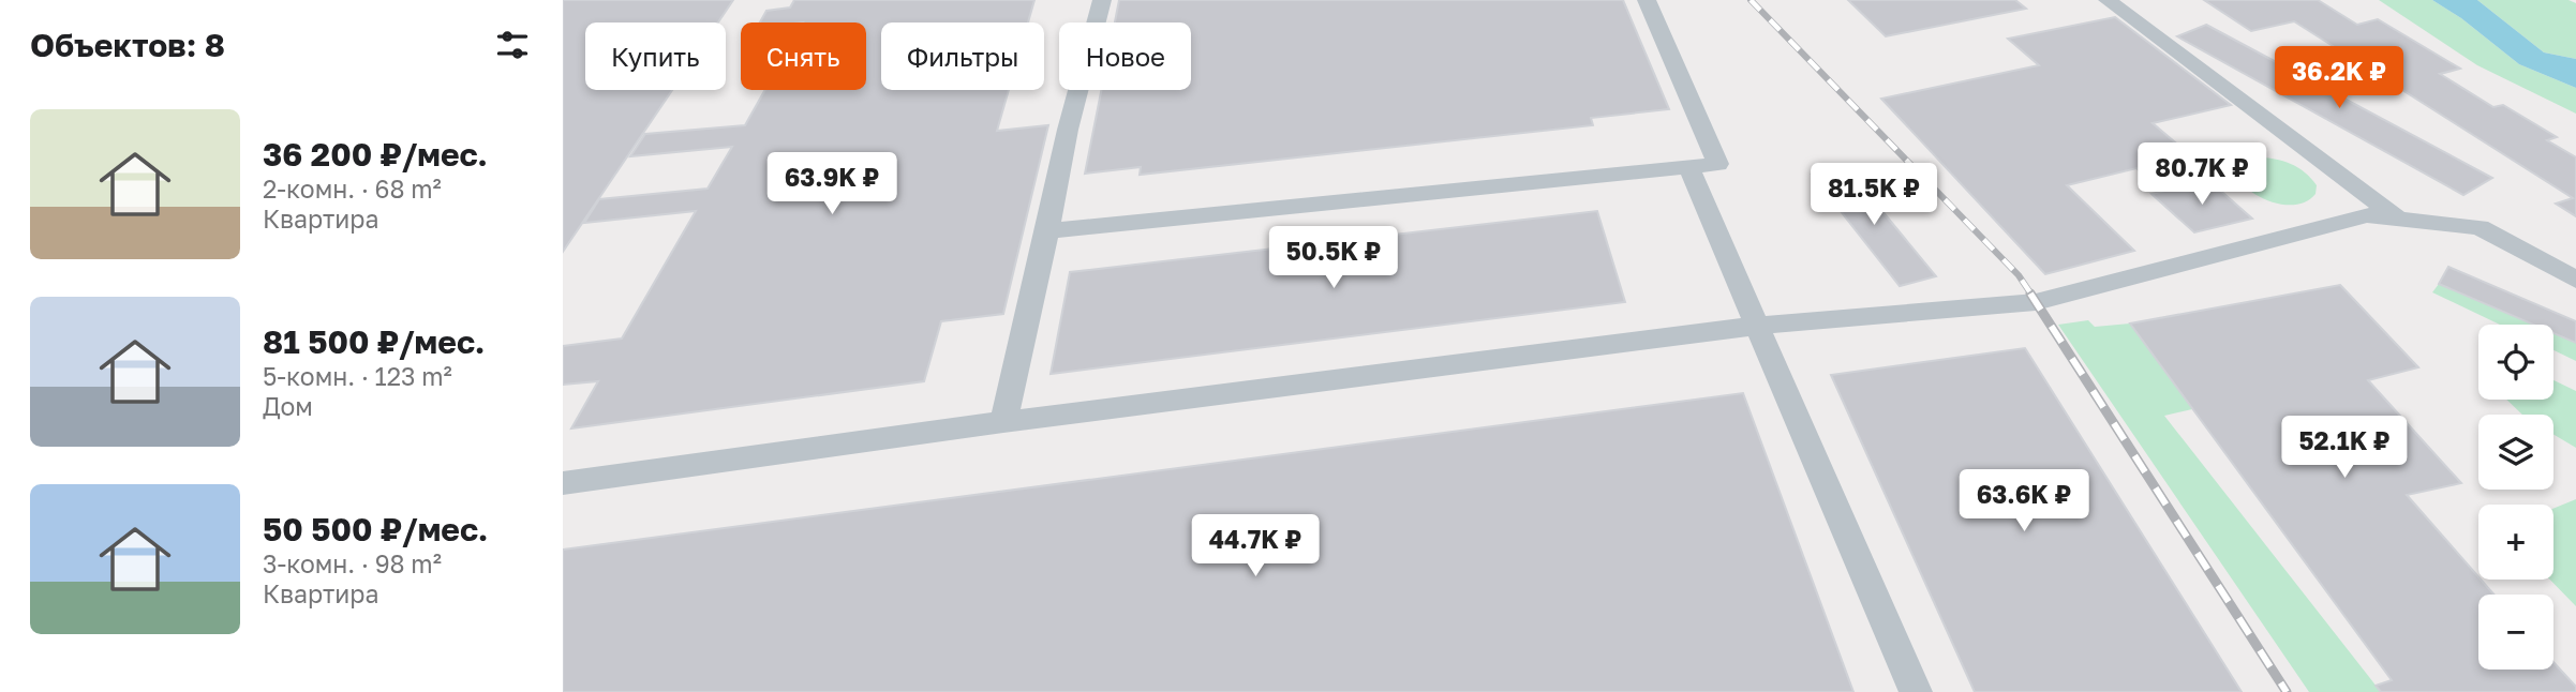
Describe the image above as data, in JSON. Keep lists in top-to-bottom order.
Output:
{
  "page": {
    "heading": "Объектов: 8",
    "chip": [
      "Купить",
      "Снять",
      "Фильтры",
      "Новое"
    ],
    "price": [
      "36.2K ₽",
      "80.7K ₽",
      "63.9K ₽",
      "81.5K ₽",
      "50.5K ₽",
      "52.1K ₽",
      "63.6K ₽",
      "44.7K ₽"
    ],
    "list": [
      {
        "name": "36 200 ₽/мес.",
        "note": "2-комн. · 68 m² · Квартира"
      },
      {
        "name": "81 500 ₽/мес.",
        "note": "5-комн. · 123 m² · Дом"
      },
      {
        "name": "50 500 ₽/мес.",
        "note": "3-комн. · 98 m² · Квартира"
      }
    ],
    "map_buttons": ["+", "−"]
  }
}
